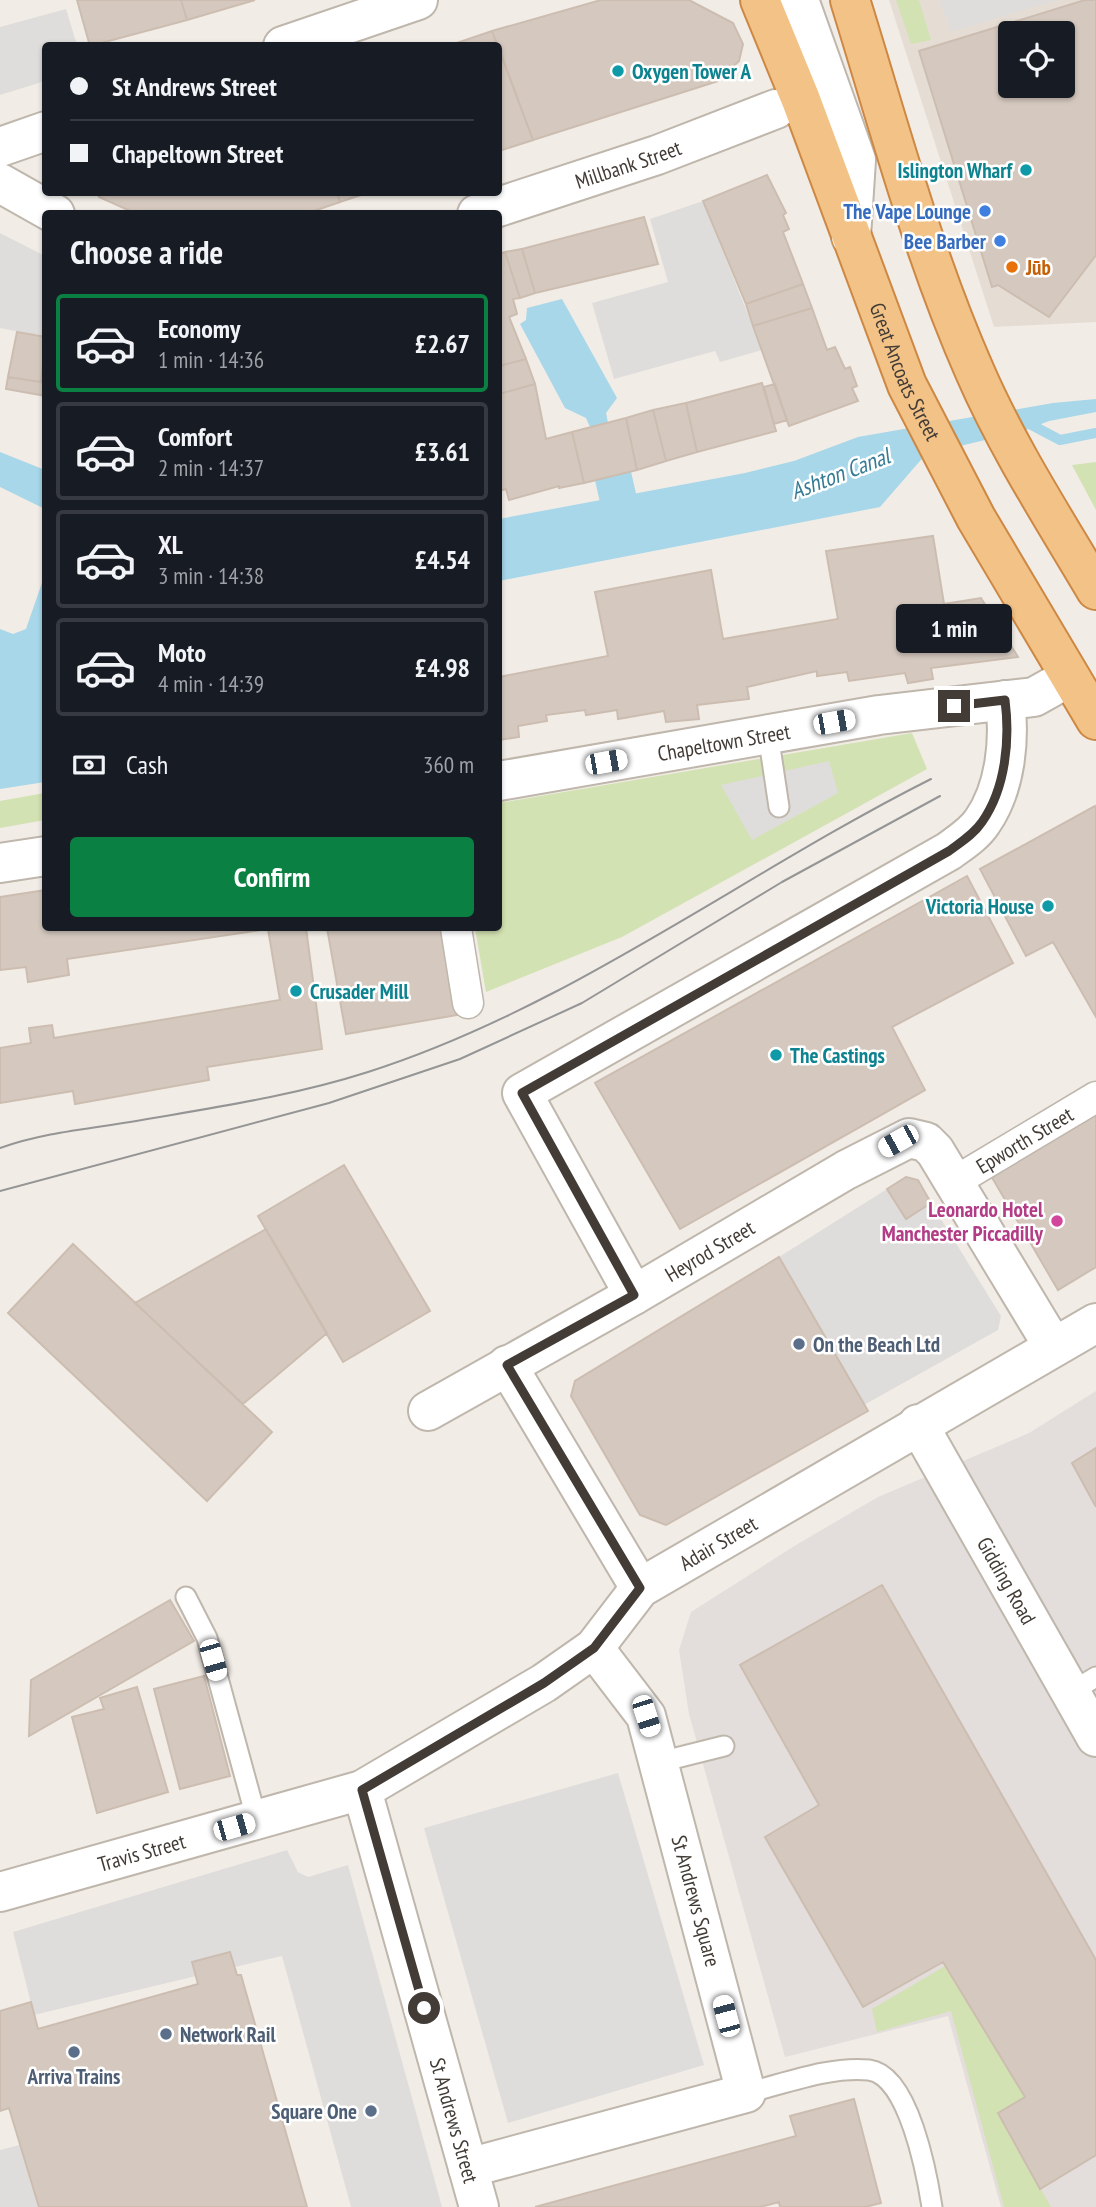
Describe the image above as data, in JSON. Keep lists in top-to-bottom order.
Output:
{
  "streets": {
    "highway": ["Great Ancoats Street"],
    "street": [
      "Millbank Street",
      "Chapeltown Street",
      "Epworth Street",
      "Heyrod Street",
      "Adair Street",
      "Gidding Road",
      "Travis Street",
      "St Andrews Square",
      "St Andrews Street"
    ]
  },
  "crossings": [
    ["Great Ancoats Street", "Chapeltown Street"],
    ["Epworth Street", "Heyrod Street"],
    ["Adair Street", "Gidding Road"],
    ["Adair Street", "Travis Street"],
    ["Adair Street", "St Andrews Square"],
    ["Adair Street", "St Andrews Street"],
    ["Travis Street", "St Andrews Street"]
  ],
  "water": ["Ashton Canal"],
  "places": [
    "Oxygen Tower A",
    "Islington Wharf",
    "The Vape Lounge",
    "Bee Barber",
    "Jūb",
    "Victoria House",
    "Crusader Mill",
    "The Castings",
    "Leonardo Hotel Manchester Piccadilly",
    "On the Beach Ltd",
    "Network Rail",
    "Arriva Trains",
    "Square One"
  ],
  "page": {
    "banner": ["St Andrews Street", "Chapeltown Street"],
    "heading": "Choose a ride",
    "list": [
      {
        "name": "Economy",
        "note": "1 min · 14:36",
        "value": "£2.67"
      },
      {
        "name": "Comfort",
        "note": "2 min · 14:37",
        "value": "£3.61"
      },
      {
        "name": "XL",
        "note": "3 min · 14:38",
        "value": "£4.54"
      },
      {
        "name": "Moto",
        "note": "4 min · 14:39",
        "value": "£4.98"
      }
    ],
    "bubble": "1 min",
    "pay": ["Cash", "360 m"],
    "buttons": "Confirm"
  }
}
